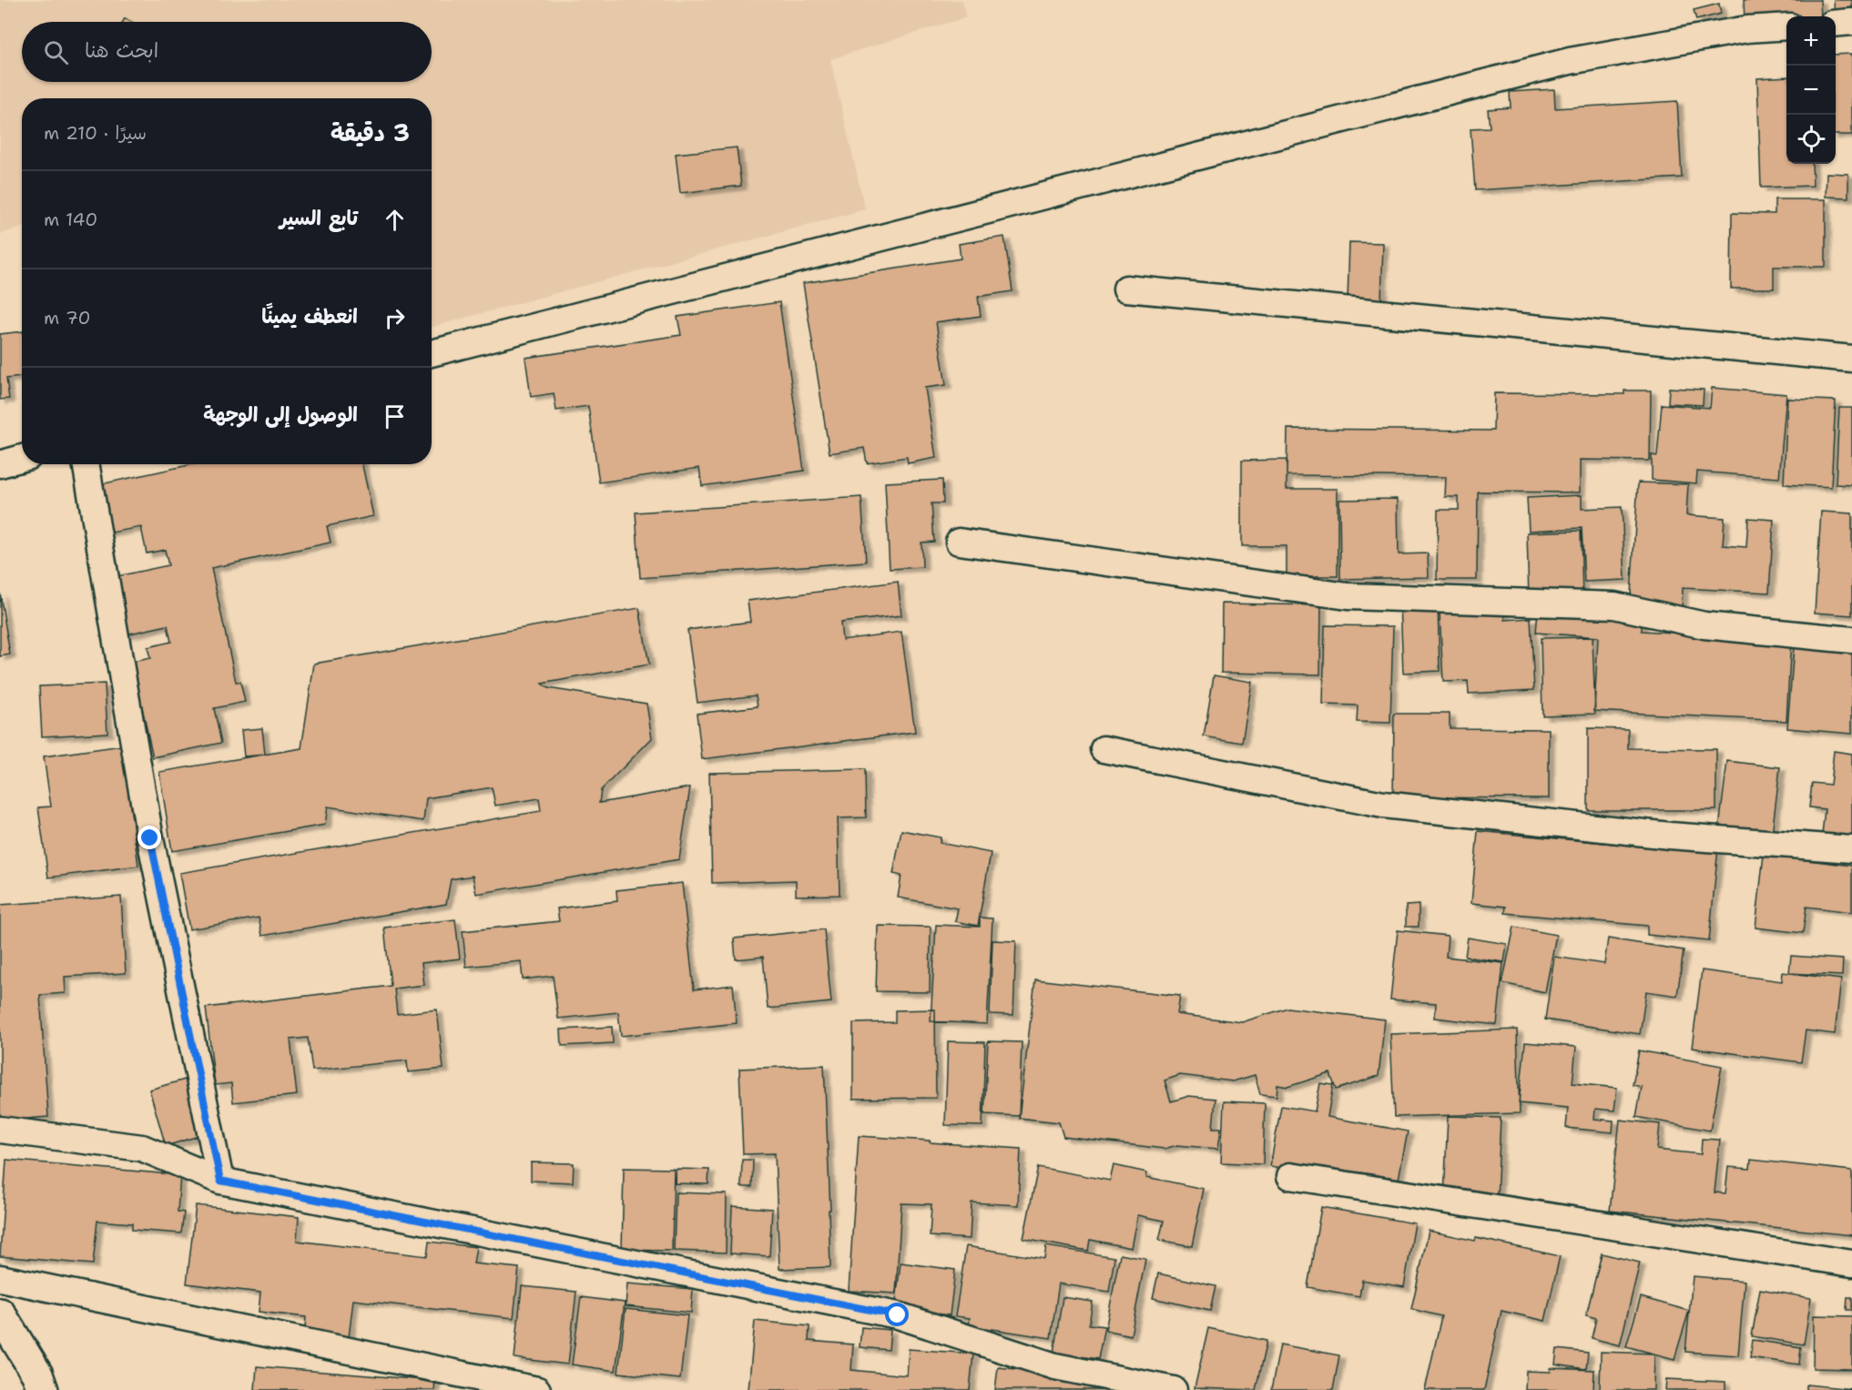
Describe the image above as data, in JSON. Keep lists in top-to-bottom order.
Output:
{
  "page": {
    "map_buttons": ["+", "−"],
    "search": "ابحث هنا",
    "heading": ["3 دقيقة", "سيرًا · 210 m"],
    "list": [
      ["تابع السير", "140 m"],
      ["انعطف يمينًا", "70 m"],
      "الوصول إلى الوجهة"
    ]
  }
}
